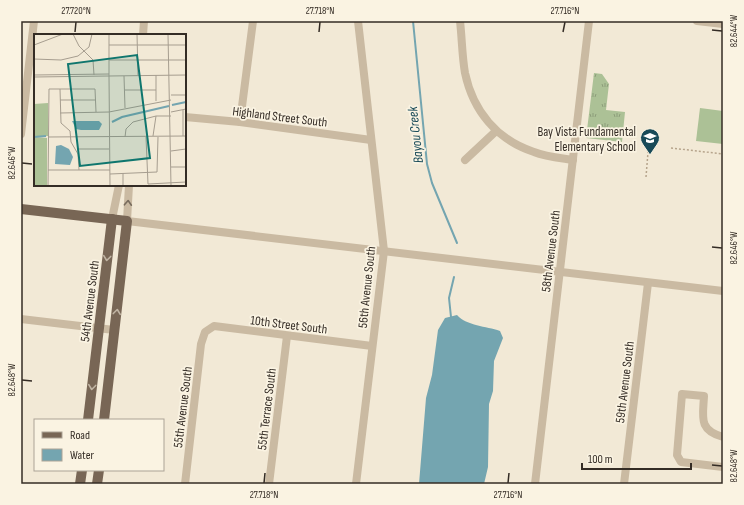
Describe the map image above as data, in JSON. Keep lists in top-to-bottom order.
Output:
{
  "streets": {
    "main road": ["54th Avenue South"],
    "street": [
      "Highland Street South",
      "58th Avenue South",
      "56th Avenue South",
      "10th Street South",
      "59th Avenue South",
      "55th Avenue South",
      "55th Terrace South"
    ]
  },
  "crossings": [
    ["Highland Street South", "56th Avenue South"],
    ["56th Avenue South", "10th Street South"],
    ["10th Street South", "55th Avenue South"],
    ["10th Street South", "55th Terrace South"]
  ],
  "one_way": ["54th Avenue South"],
  "water": ["Bayou Creek"],
  "places": {
    "school or university": ["Bay Vista Fundamental Elementary School"]
  },
  "legend": ["Road", "Water"],
  "scale_bar": "100 m",
  "coordinates": [
    "27.720°N",
    "27.718°N",
    "27.716°N",
    "82.644°W",
    "82.646°W",
    "82.648°W"
  ]
}
